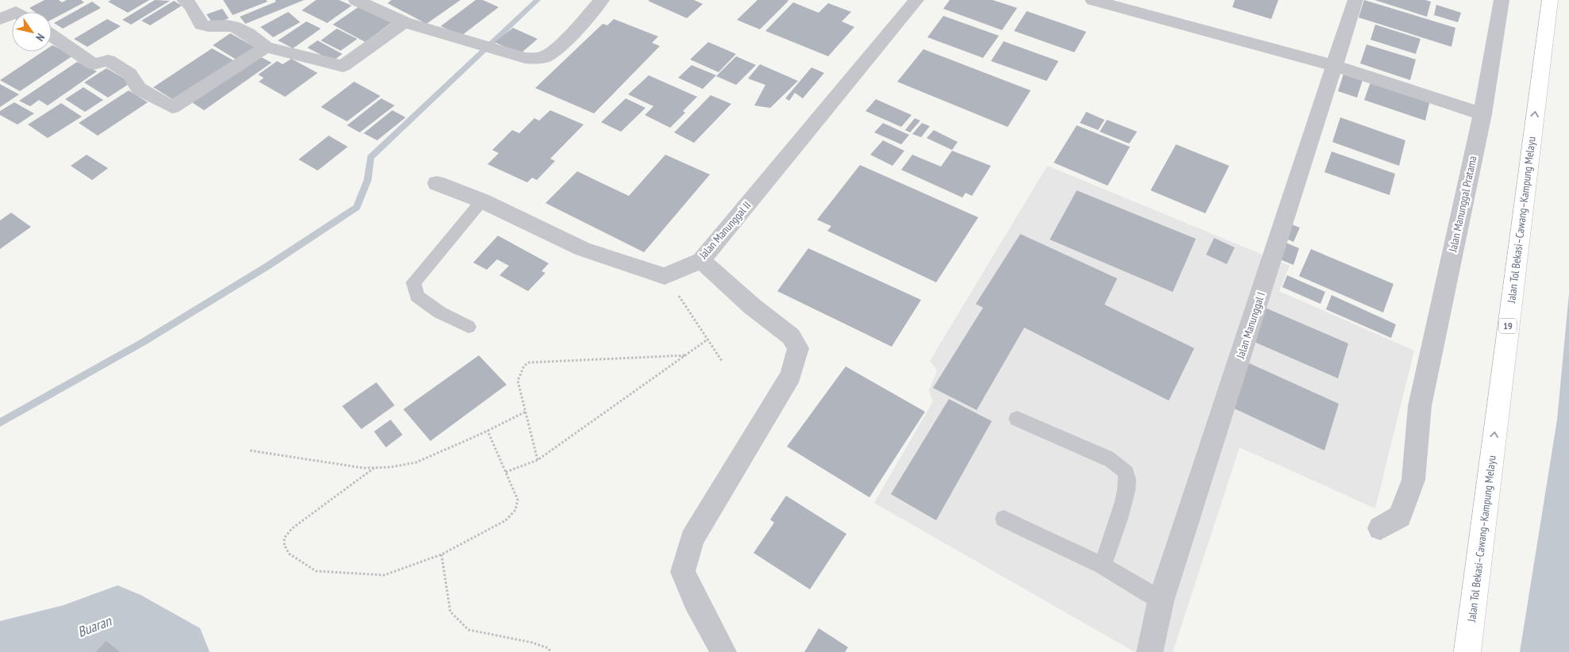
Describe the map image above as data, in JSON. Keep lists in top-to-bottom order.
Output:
{
  "streets": {
    "highway": ["Jalan Tol Bekasi–Cawang–Kampung Melayu", "19"],
    "street": ["Jalan Manunggal Pratama", "Jalan Manunggal II", "Jalan Manunggal I"]
  },
  "one_way": ["Jalan Tol Bekasi–Cawang–Kampung Melayu"],
  "water": ["Buaran"],
  "north": "bottom right"
}
